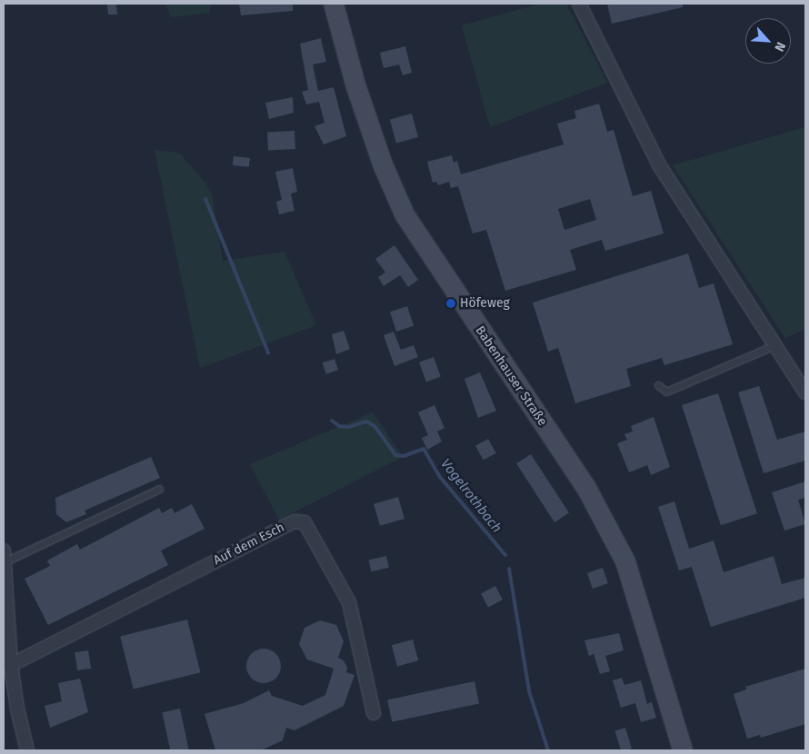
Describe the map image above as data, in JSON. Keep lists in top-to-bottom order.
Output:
{
  "streets": {
    "main road": ["Babenhauser Straße"],
    "street": ["Auf dem Esch"]
  },
  "water": ["Vogelrothbach"],
  "places": ["Höfeweg"],
  "north": "bottom right"
}
